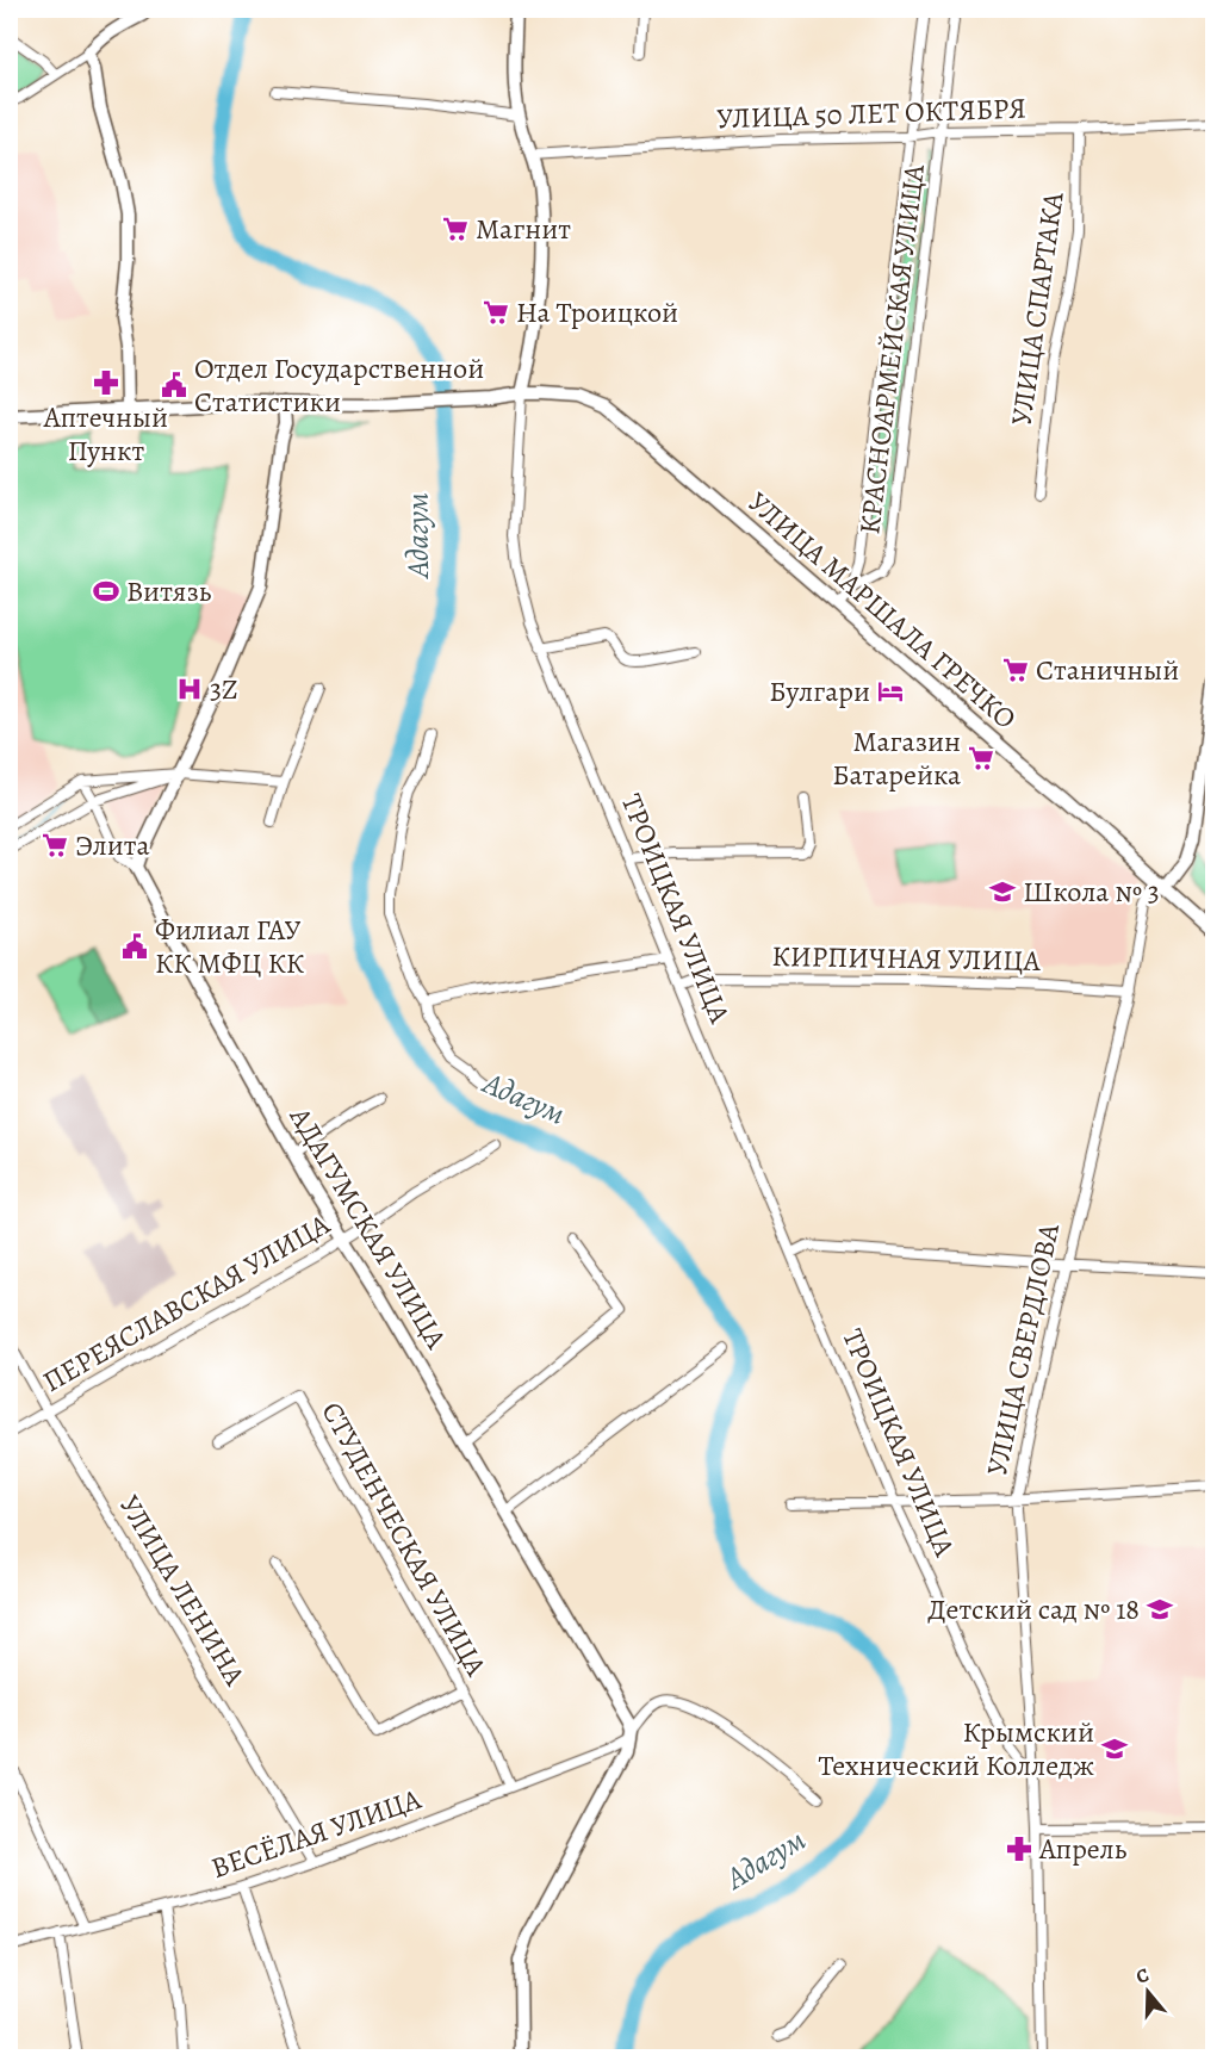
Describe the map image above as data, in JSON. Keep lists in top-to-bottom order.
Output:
{
  "streets": {
    "main road": [
      "УЛИЦА МАРШАЛА ГРЕЧКО",
      "ТРОИЦКАЯ УЛИЦА",
      "АДАГУМСКАЯ УЛИЦА",
      "УЛИЦА СВЕРДЛОВА"
    ],
    "street": [
      "УЛИЦА 50 ЛЕТ ОКТЯБРЯ",
      "УЛИЦА СПАРТАКА",
      "КРАСНОАРМЕЙСКАЯ УЛИЦА",
      "КИРПИЧНАЯ УЛИЦА",
      "ПЕРЕЯСЛАВСКАЯ УЛИЦА",
      "СТУДЕНЧЕСКАЯ УЛИЦА",
      "УЛИЦА ЛЕНИНА",
      "ВЕСЁЛАЯ УЛИЦА"
    ]
  },
  "crossings": [
    ["УЛИЦА 50 ЛЕТ ОКТЯБРЯ", "УЛИЦА СПАРТАКА"],
    ["УЛИЦА 50 ЛЕТ ОКТЯБРЯ", "КРАСНОАРМЕЙСКАЯ УЛИЦА"],
    ["УЛИЦА 50 ЛЕТ ОКТЯБРЯ", "ТРОИЦКАЯ УЛИЦА"],
    ["КРАСНОАРМЕЙСКАЯ УЛИЦА", "УЛИЦА МАРШАЛА ГРЕЧКО"],
    ["УЛИЦА МАРШАЛА ГРЕЧКО", "ТРОИЦКАЯ УЛИЦА"],
    ["УЛИЦА МАРШАЛА ГРЕЧКО", "УЛИЦА СВЕРДЛОВА"],
    ["ТРОИЦКАЯ УЛИЦА", "КИРПИЧНАЯ УЛИЦА"],
    ["ТРОИЦКАЯ УЛИЦА", "УЛИЦА СВЕРДЛОВА"],
    ["КИРПИЧНАЯ УЛИЦА", "УЛИЦА СВЕРДЛОВА"],
    ["АДАГУМСКАЯ УЛИЦА", "ПЕРЕЯСЛАВСКАЯ УЛИЦА"],
    ["АДАГУМСКАЯ УЛИЦА", "ВЕСЁЛАЯ УЛИЦА"],
    ["ПЕРЕЯСЛАВСКАЯ УЛИЦА", "УЛИЦА ЛЕНИНА"],
    ["СТУДЕНЧЕСКАЯ УЛИЦА", "ВЕСЁЛАЯ УЛИЦА"],
    ["УЛИЦА ЛЕНИНА", "ВЕСЁЛАЯ УЛИЦА"]
  ],
  "water": ["Адагум"],
  "places": {
    "supermarket": [
      "Магнит",
      "На Троицкой",
      "Станичный",
      "Магазин Батарейка",
      "Элита"
    ],
    "pharmacy": ["Аптечный Пункт", "Апрель"],
    "public building": ["Отдел Государственной Статистики", "Филиал ГАУ КК МФЦ КК"],
    "sports": ["Витязь"],
    "hospital": ["3Z"],
    "hotel": ["Булгари"],
    "school or university": ["Школа № 3", "Детский сад № 18", "Крымский Технический Колледж"]
  },
  "north": "top"
}
